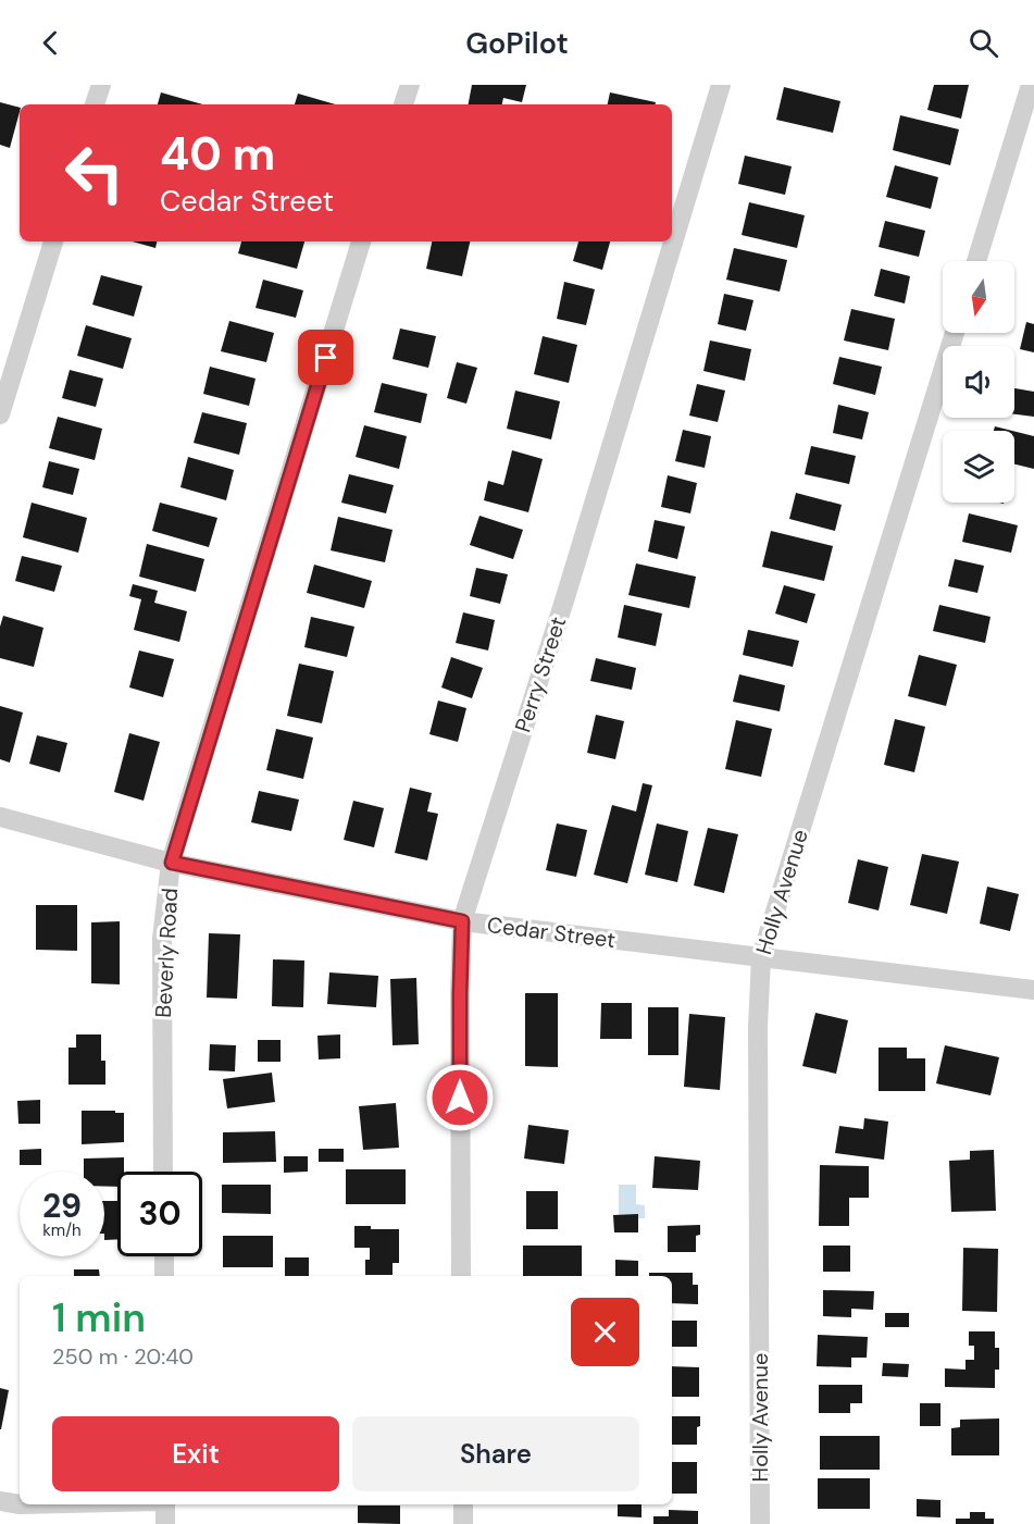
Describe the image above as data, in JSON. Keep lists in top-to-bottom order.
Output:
{
  "streets": {
    "street": [
      "Perry Street",
      "Holly Avenue",
      "Cedar Street",
      "Beverly Road"
    ]
  },
  "crossings": [
    ["Perry Street", "Cedar Street"],
    ["Holly Avenue", "Cedar Street"],
    ["Cedar Street", "Beverly Road"]
  ],
  "north": "bottom",
  "page": {
    "header": "GoPilot",
    "turn": ["40 m", "Cedar Street"],
    "speed": "29 km/h",
    "limit": "30",
    "heading": ["1 min", "250 m · 20:40"],
    "buttons": ["Exit", "Share"]
  }
}
